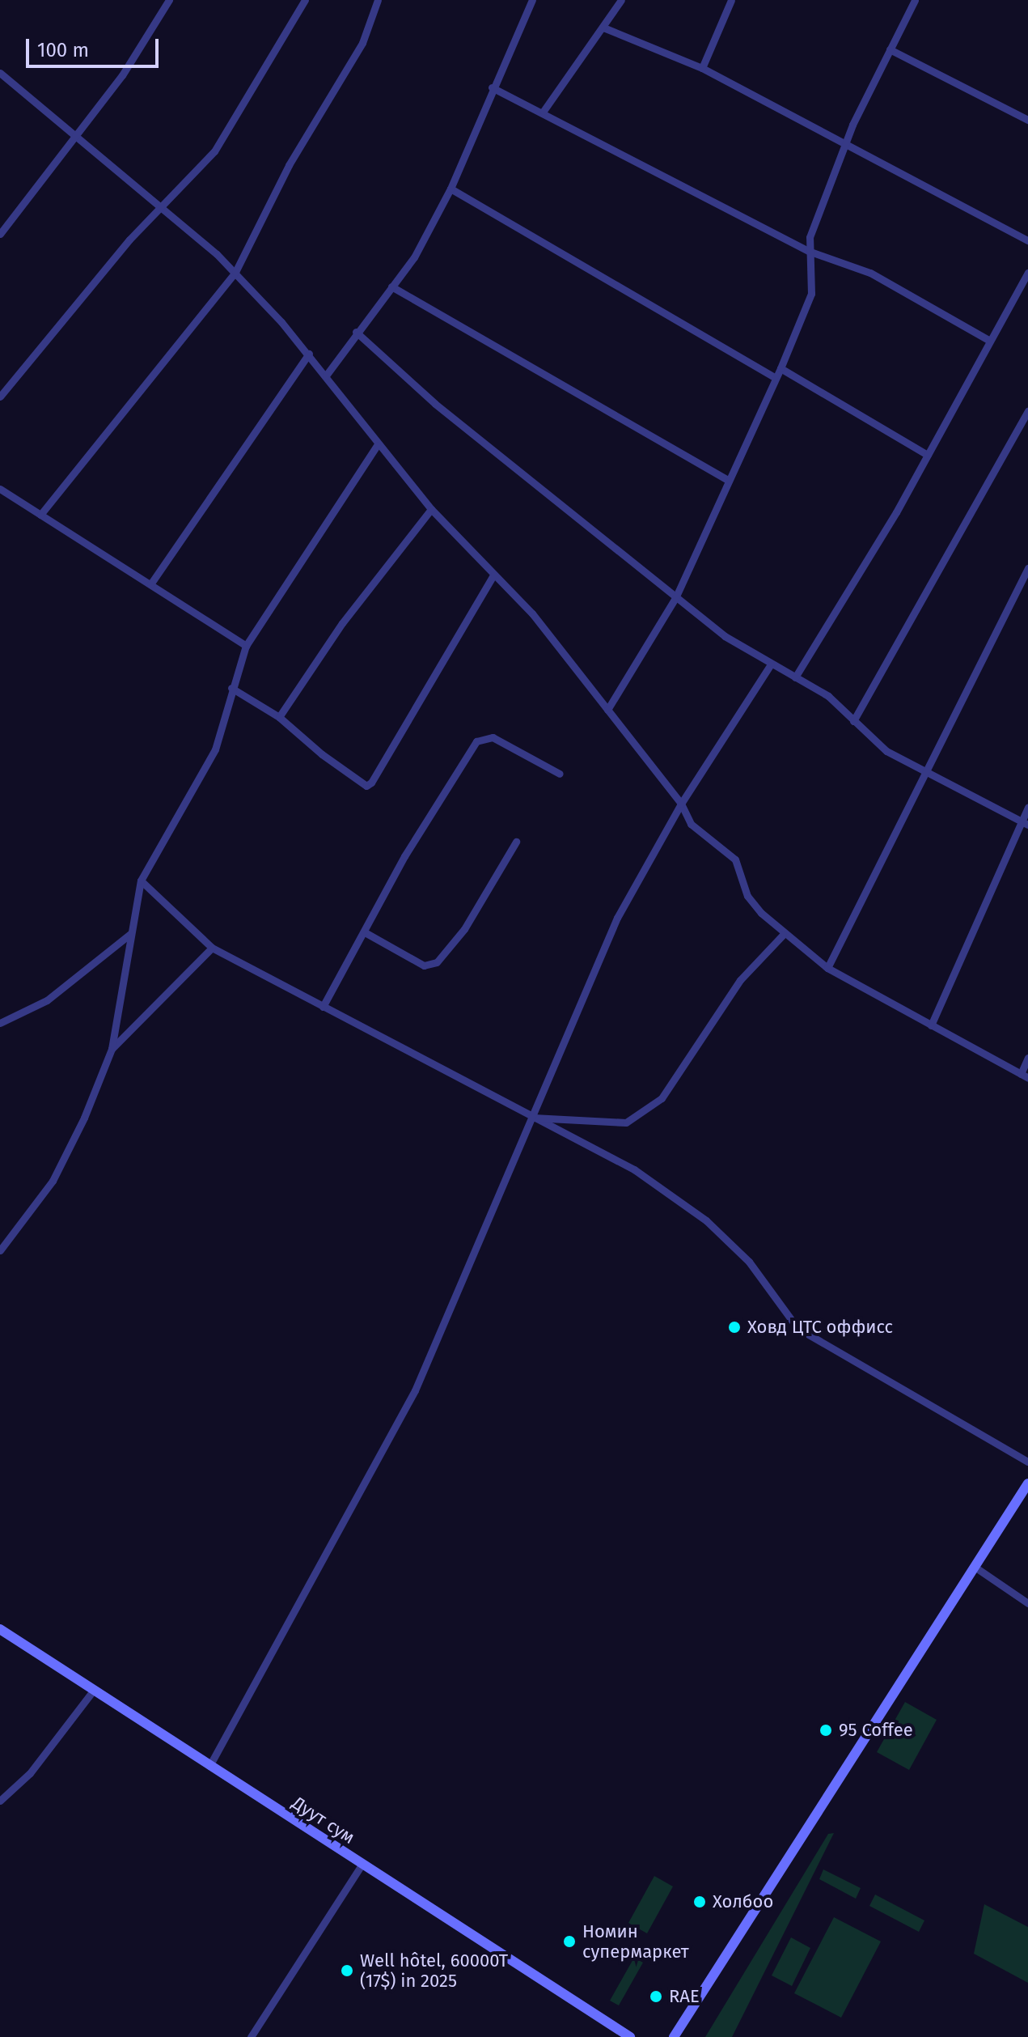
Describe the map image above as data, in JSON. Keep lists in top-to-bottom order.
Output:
{
  "streets": {
    "main road": ["Дуут сум"]
  },
  "places": [
    "Ховд ЦТС оффисс",
    "95 Coffee",
    "Холбоо",
    "Номин супермаркет",
    "Well hôtel, 60000T (17$) in 2025",
    "RAE"
  ],
  "scale_bar": "100 m"
}
